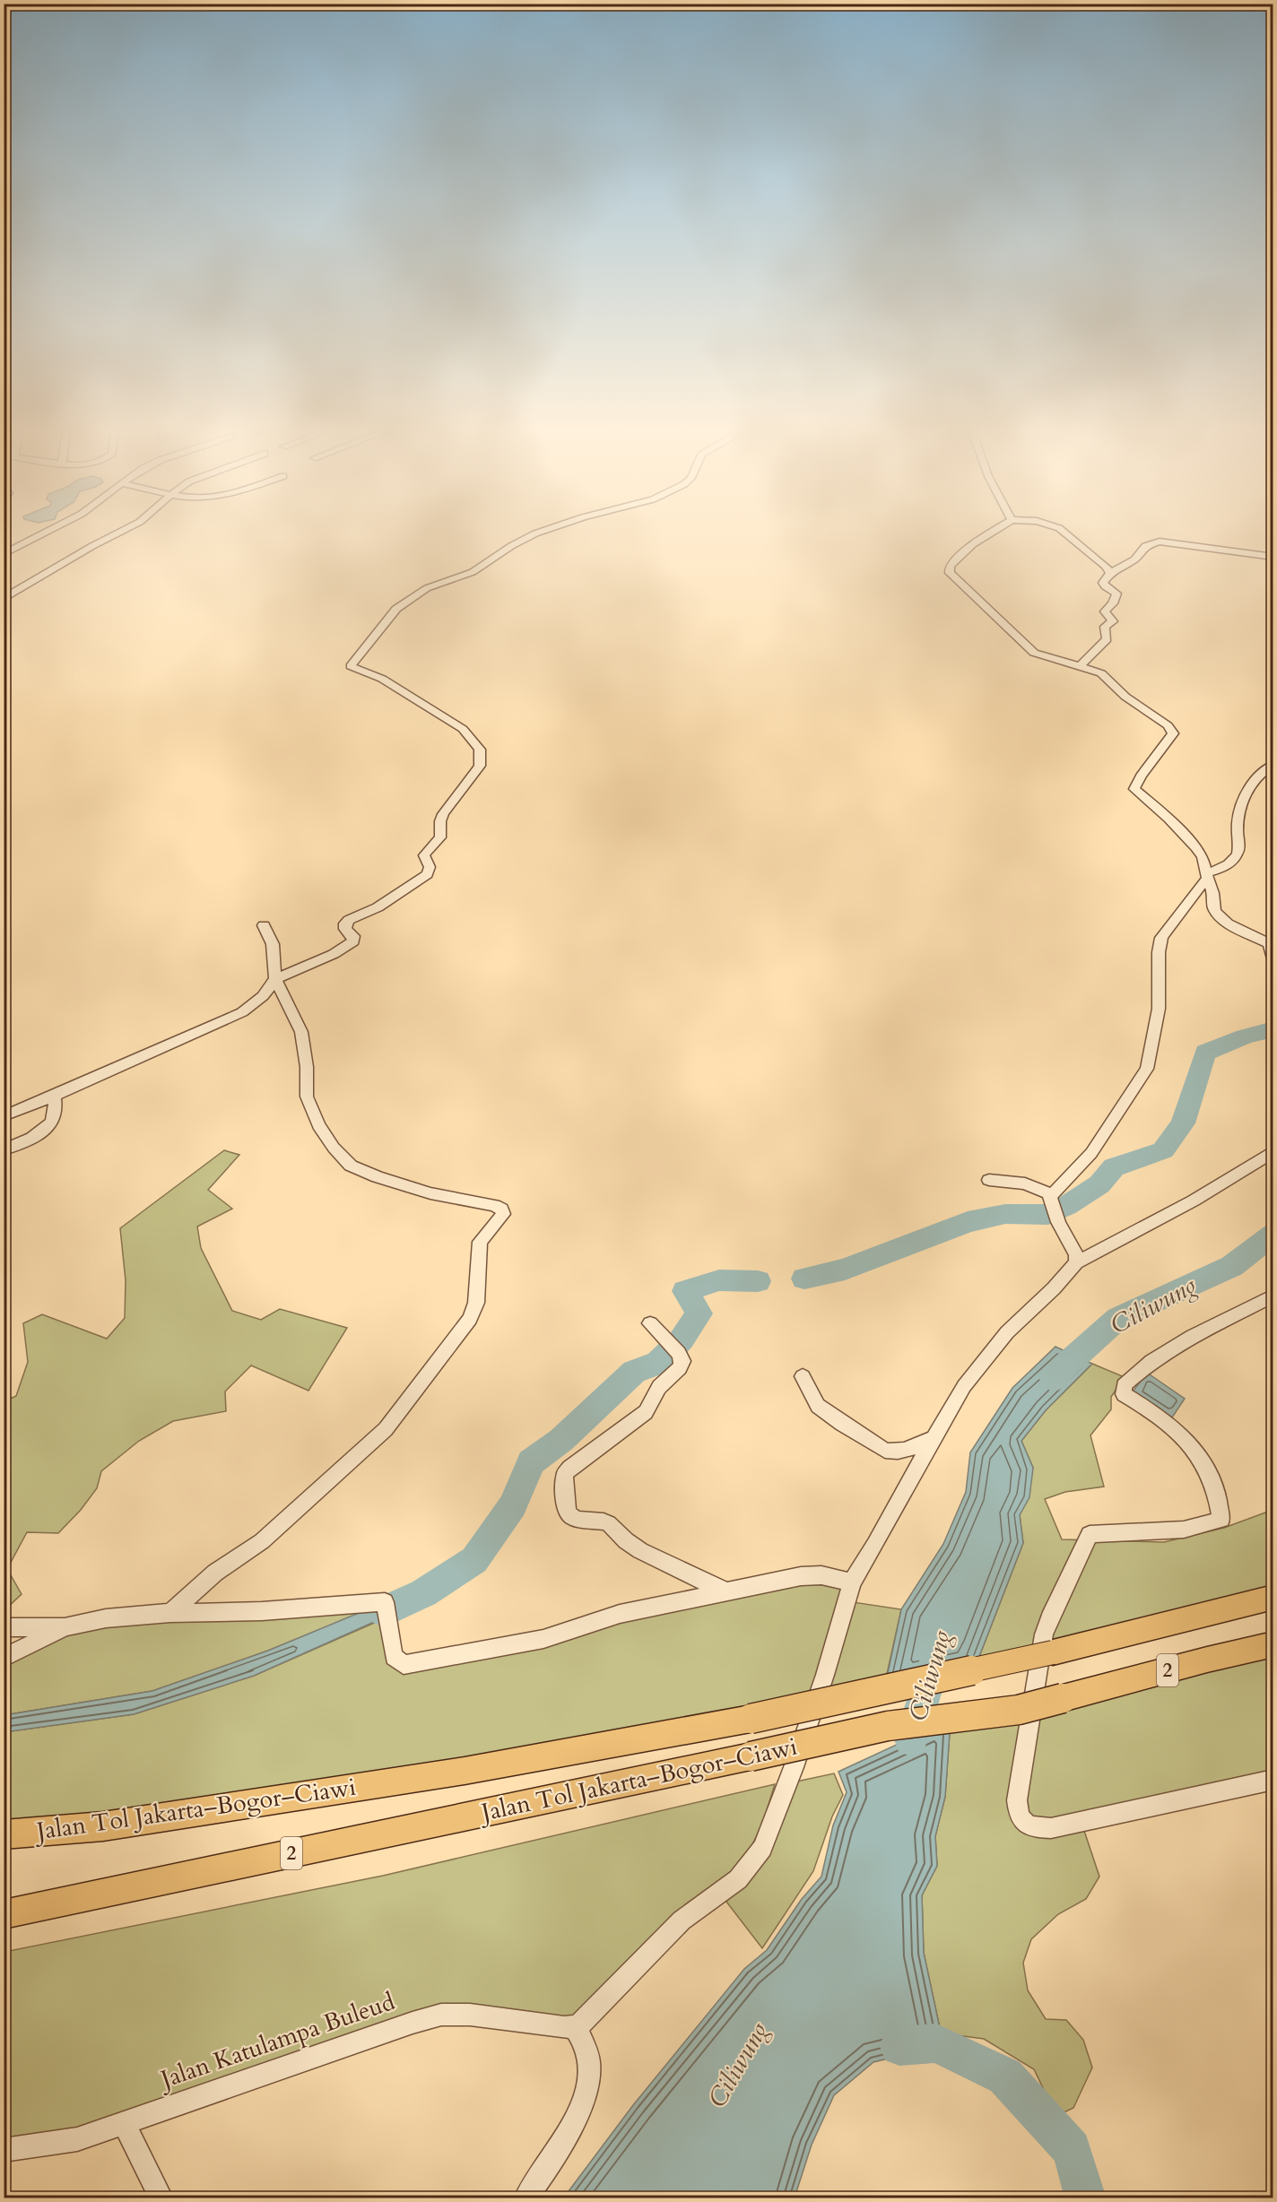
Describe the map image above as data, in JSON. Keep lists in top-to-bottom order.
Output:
{
  "streets": {
    "highway": ["2", "Jalan Tol Jakarta–Bogor–Ciawi"],
    "street": ["Jalan Katulampa Buleud"]
  },
  "water": ["Ciliwung"]
}
